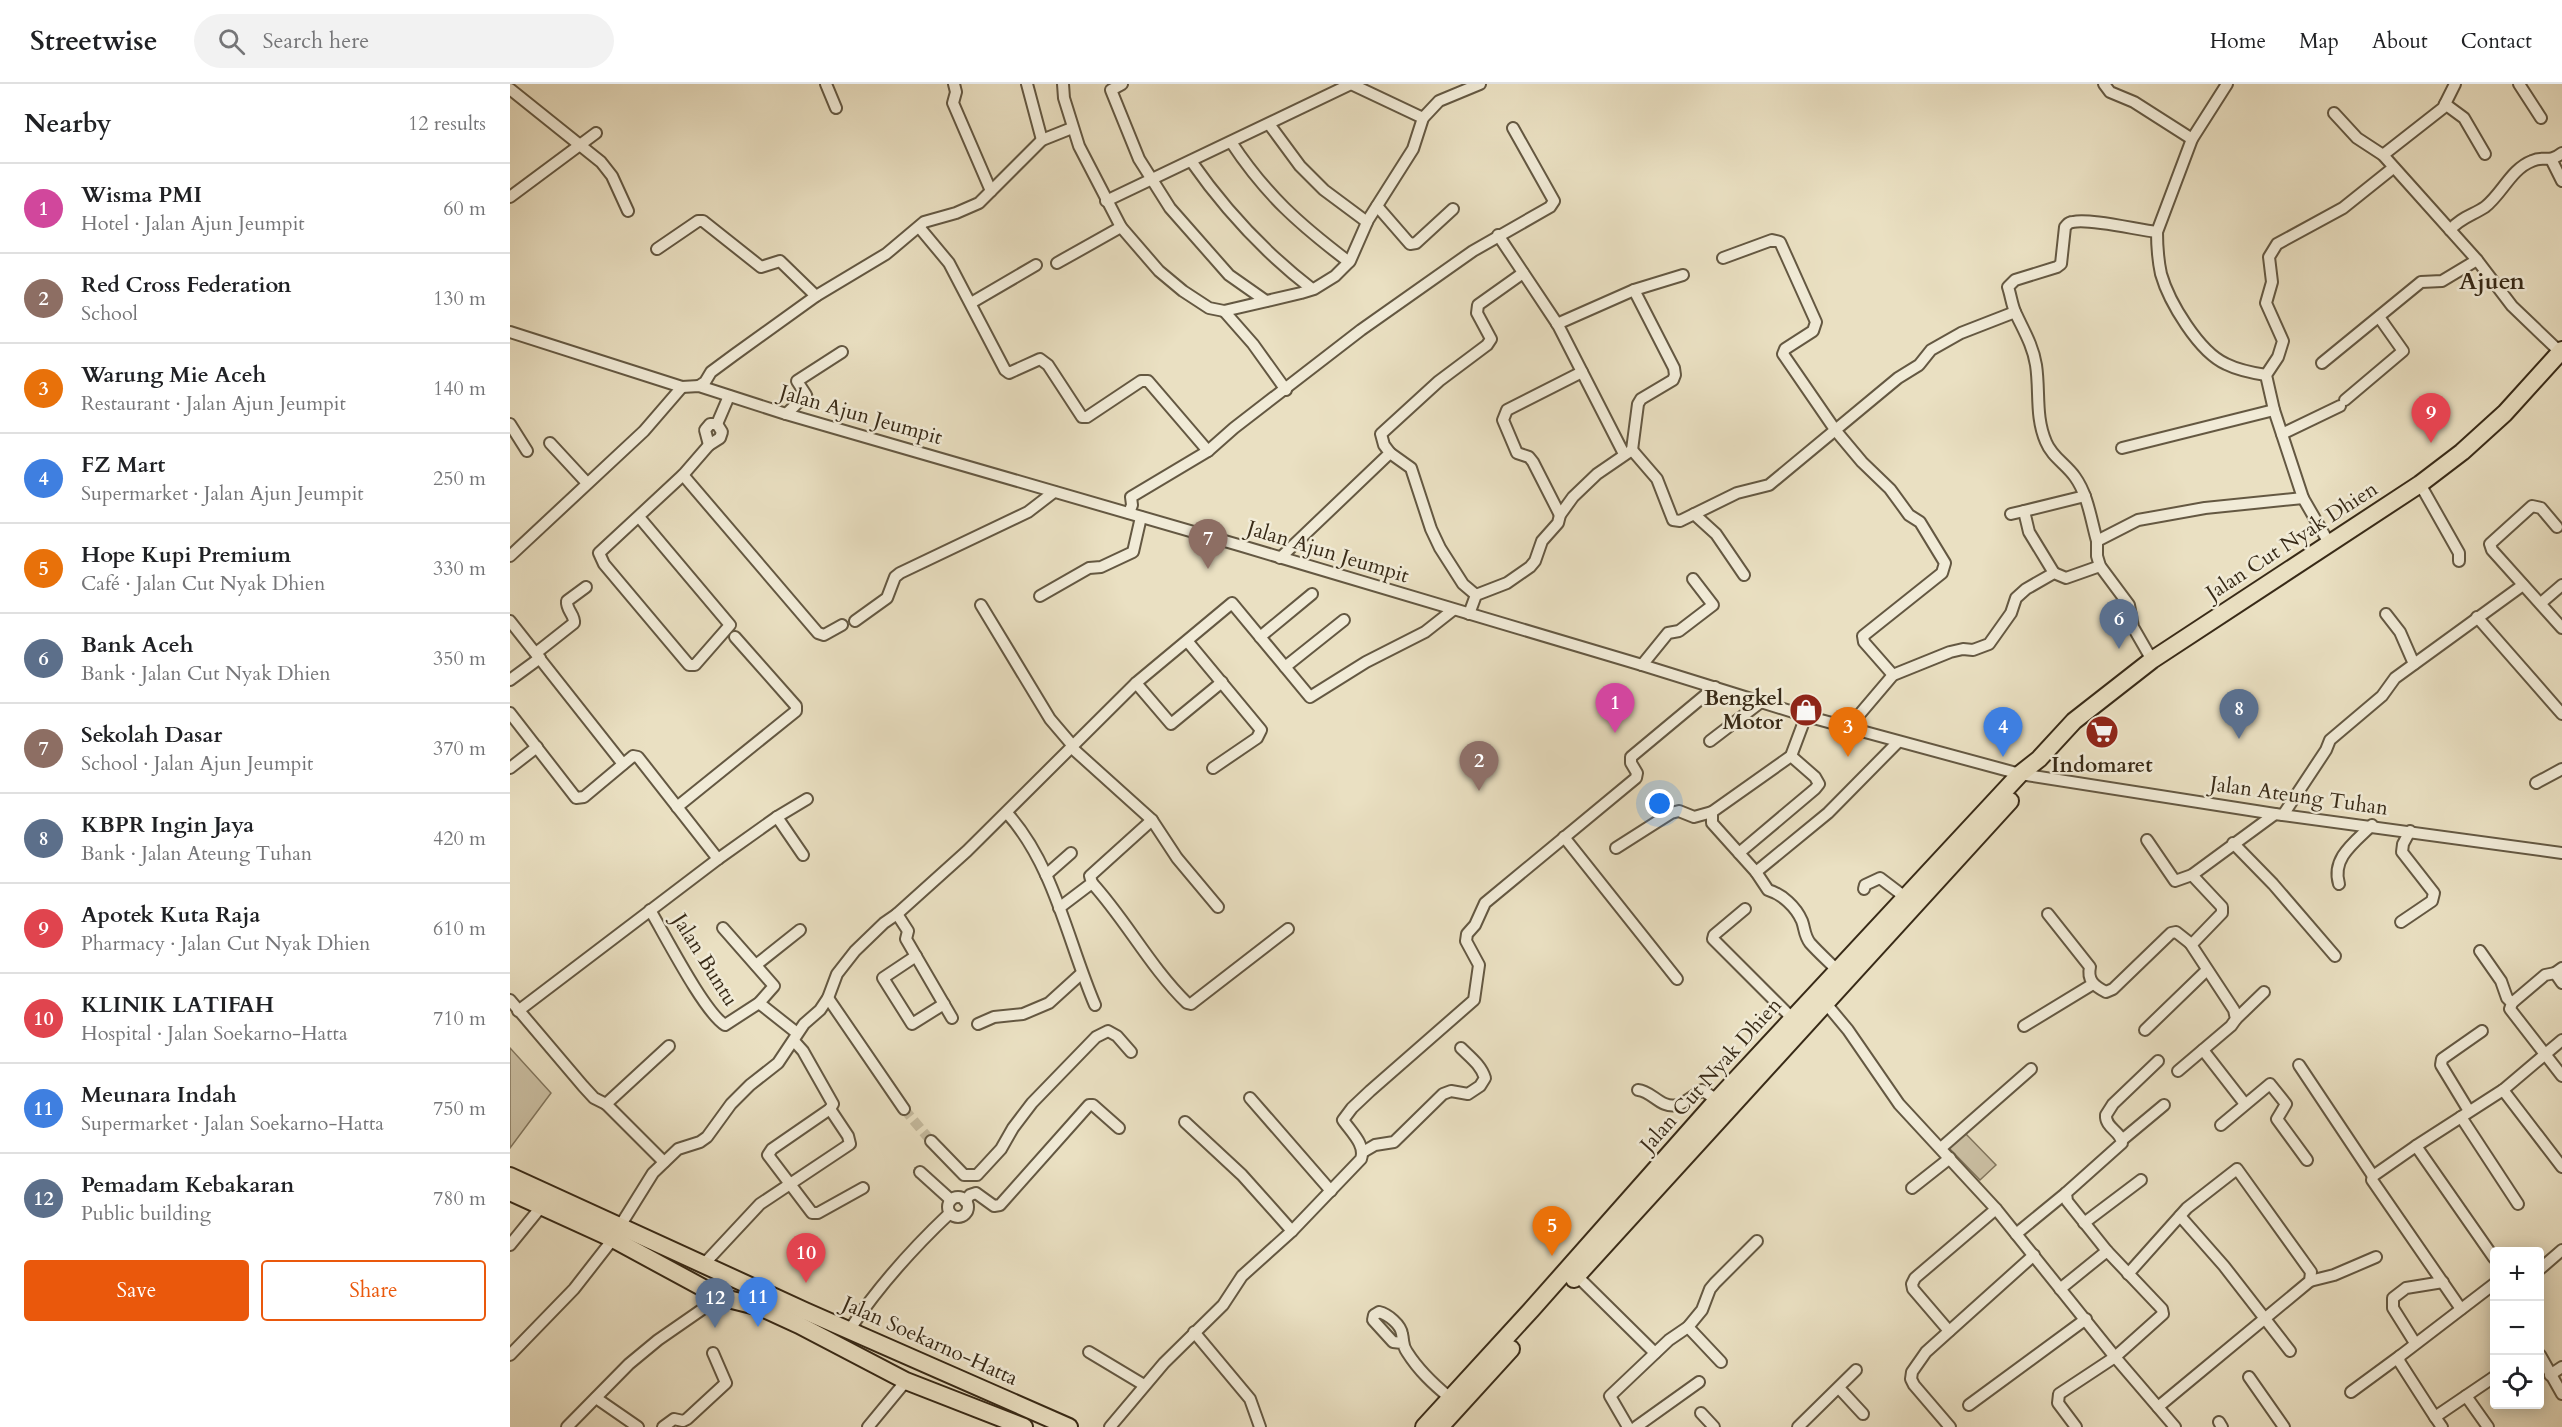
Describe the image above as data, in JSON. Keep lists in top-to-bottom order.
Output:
{
  "streets": {
    "highway": ["Jalan Cut Nyak Dhien", "Jalan Soekarno-Hatta"],
    "street": ["Jalan Ajun Jeumpit", "Jalan Ateung Tuhan", "Jalan Buntu"]
  },
  "crossings": [
    ["Jalan Ajun Jeumpit", "Jalan Cut Nyak Dhien"],
    ["Jalan Ajun Jeumpit", "Jalan Ateung Tuhan"],
    ["Jalan Cut Nyak Dhien", "Jalan Ateung Tuhan"]
  ],
  "districts": ["Ajuen"],
  "places": {
    "shop": ["Bengkel Motor"],
    "supermarket": ["Indomaret"]
  },
  "page": {
    "header": "Streetwise",
    "search": "Search here",
    "nav": [
      "Home",
      "Map",
      "About",
      "Contact"
    ],
    "heading": ["Nearby", "12 results"],
    "list": [
      {
        "mark": "1",
        "name": "Wisma PMI",
        "note": "Hotel · Jalan Ajun Jeumpit",
        "value": "60 m"
      },
      {
        "mark": "2",
        "name": "Red Cross Federation",
        "note": "School",
        "value": "130 m"
      },
      {
        "mark": "3",
        "name": "Warung Mie Aceh",
        "note": "Restaurant · Jalan Ajun Jeumpit",
        "value": "140 m"
      },
      {
        "mark": "4",
        "name": "FZ Mart",
        "note": "Supermarket · Jalan Ajun Jeumpit",
        "value": "250 m"
      },
      {
        "mark": "5",
        "name": "Hope Kupi Premium",
        "note": "Café · Jalan Cut Nyak Dhien",
        "value": "330 m"
      },
      {
        "mark": "6",
        "name": "Bank Aceh",
        "note": "Bank · Jalan Cut Nyak Dhien",
        "value": "350 m"
      },
      {
        "mark": "7",
        "name": "Sekolah Dasar",
        "note": "School · Jalan Ajun Jeumpit",
        "value": "370 m"
      },
      {
        "mark": "8",
        "name": "KBPR Ingin Jaya",
        "note": "Bank · Jalan Ateung Tuhan",
        "value": "420 m"
      },
      {
        "mark": "9",
        "name": "Apotek Kuta Raja",
        "note": "Pharmacy · Jalan Cut Nyak Dhien",
        "value": "610 m"
      },
      {
        "mark": "10",
        "name": "KLINIK LATIFAH",
        "note": "Hospital · Jalan Soekarno-Hatta",
        "value": "710 m"
      },
      {
        "mark": "11",
        "name": "Meunara Indah",
        "note": "Supermarket · Jalan Soekarno-Hatta",
        "value": "750 m"
      },
      {
        "mark": "12",
        "name": "Pemadam Kebakaran",
        "note": "Public building",
        "value": "780 m"
      }
    ],
    "pins": [
      "9",
      "7",
      "6",
      "1",
      "8",
      "3",
      "4",
      "2",
      "5",
      "10",
      "11",
      "12"
    ],
    "buttons": ["Save", "Share"],
    "map_buttons": ["+", "−"]
  }
}
